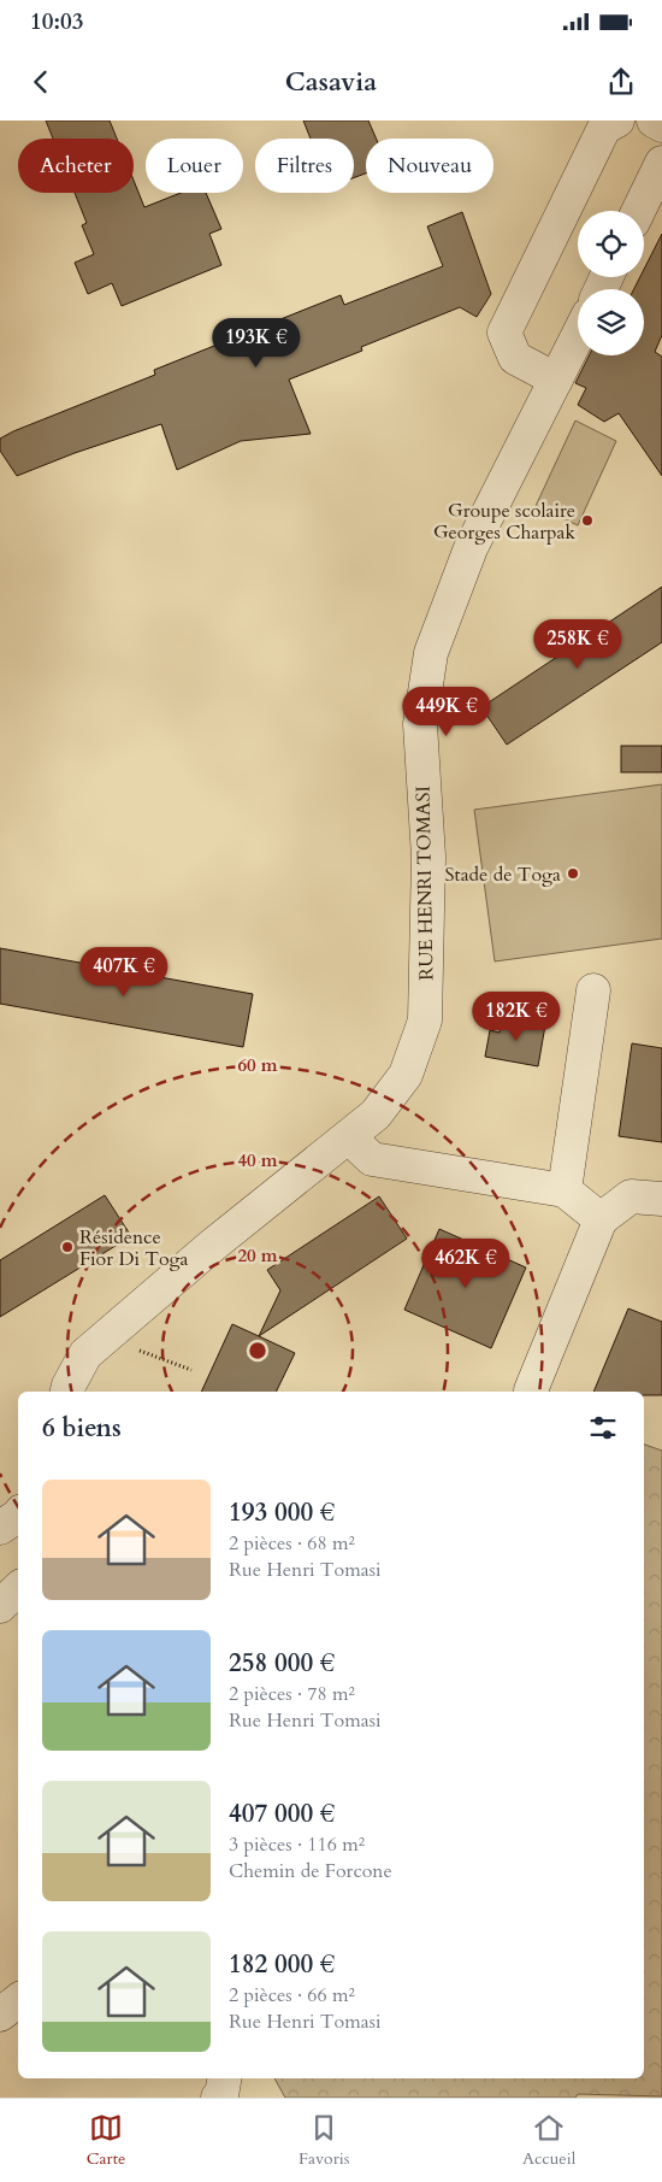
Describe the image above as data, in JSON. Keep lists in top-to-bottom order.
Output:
{
  "streets": {
    "street": ["RUE HENRI TOMASI"]
  },
  "places": ["Groupe scolaire Georges Charpak", "Stade de Toga", "Résidence Fior Di Toga"],
  "page": {
    "status": "10:03",
    "header": "Casavia",
    "chip": [
      "Acheter",
      "Louer",
      "Filtres",
      "Nouveau"
    ],
    "price": [
      "193K €",
      "258K €",
      "449K €",
      "407K €",
      "182K €",
      "462K €"
    ],
    "heading": "6 biens",
    "list": [
      {
        "name": "193 000 €",
        "note": "2 pièces · 68 m² · Rue Henri Tomasi"
      },
      {
        "name": "258 000 €",
        "note": "2 pièces · 78 m² · Rue Henri Tomasi"
      },
      {
        "name": "407 000 €",
        "note": "3 pièces · 116 m² · Chemin de Forcone"
      },
      {
        "name": "182 000 €",
        "note": "2 pièces · 66 m² · Rue Henri Tomasi"
      }
    ],
    "tabs": ["Carte", "Favoris", "Accueil"]
  },
  "rings": ["60 m", "40 m", "20 m"]
}
